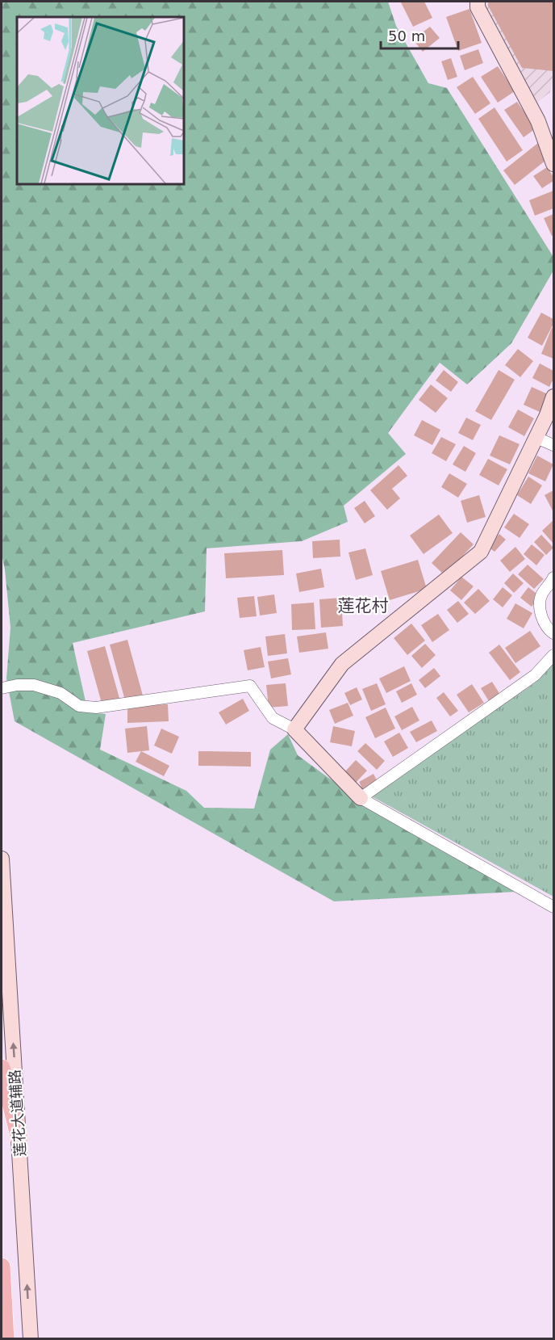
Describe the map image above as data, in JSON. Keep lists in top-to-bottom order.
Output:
{
  "streets": {
    "street": ["莲花大道辅路"]
  },
  "one_way": ["莲花大道辅路"],
  "districts": ["莲花村"],
  "scale_bar": "50 m"
}
